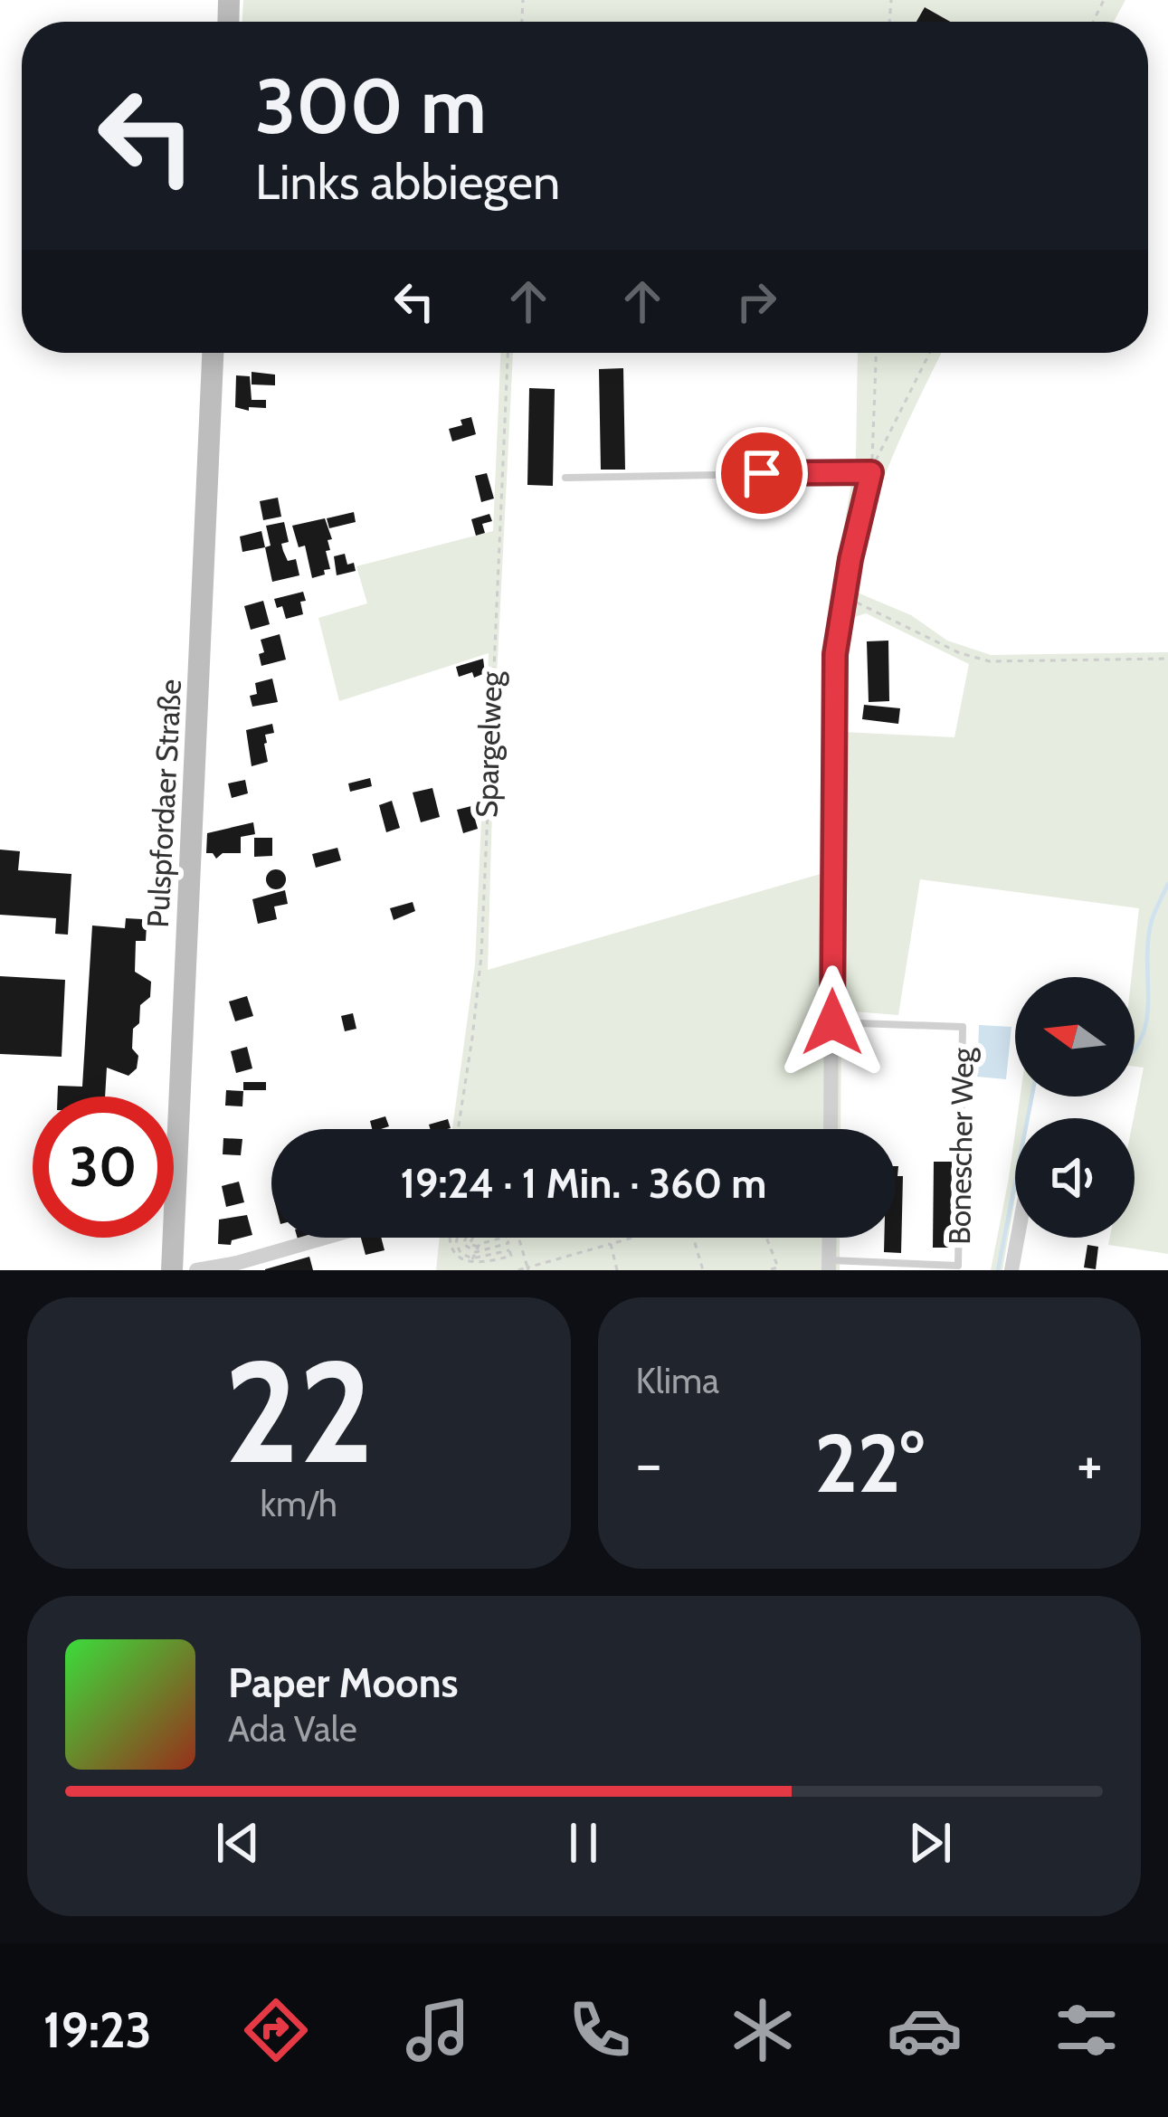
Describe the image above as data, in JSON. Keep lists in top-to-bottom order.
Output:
{
  "streets": {
    "main road": ["Pulspfordaer Straße"],
    "street": ["Bonescher Weg"],
    "path": ["Spargelweg"]
  },
  "north": "left",
  "page": {
    "turn": ["300 m", "Links abbiegen"],
    "limit": "30",
    "trip": "19:24 · 1 Min. · 360 m",
    "tile": [
      ["22", "km/h"],
      "Klima"
    ],
    "heat": ["−", "22°", "+"],
    "song": ["Paper Moons", "Ada Vale"],
    "tabs": "19:23"
  }
}
